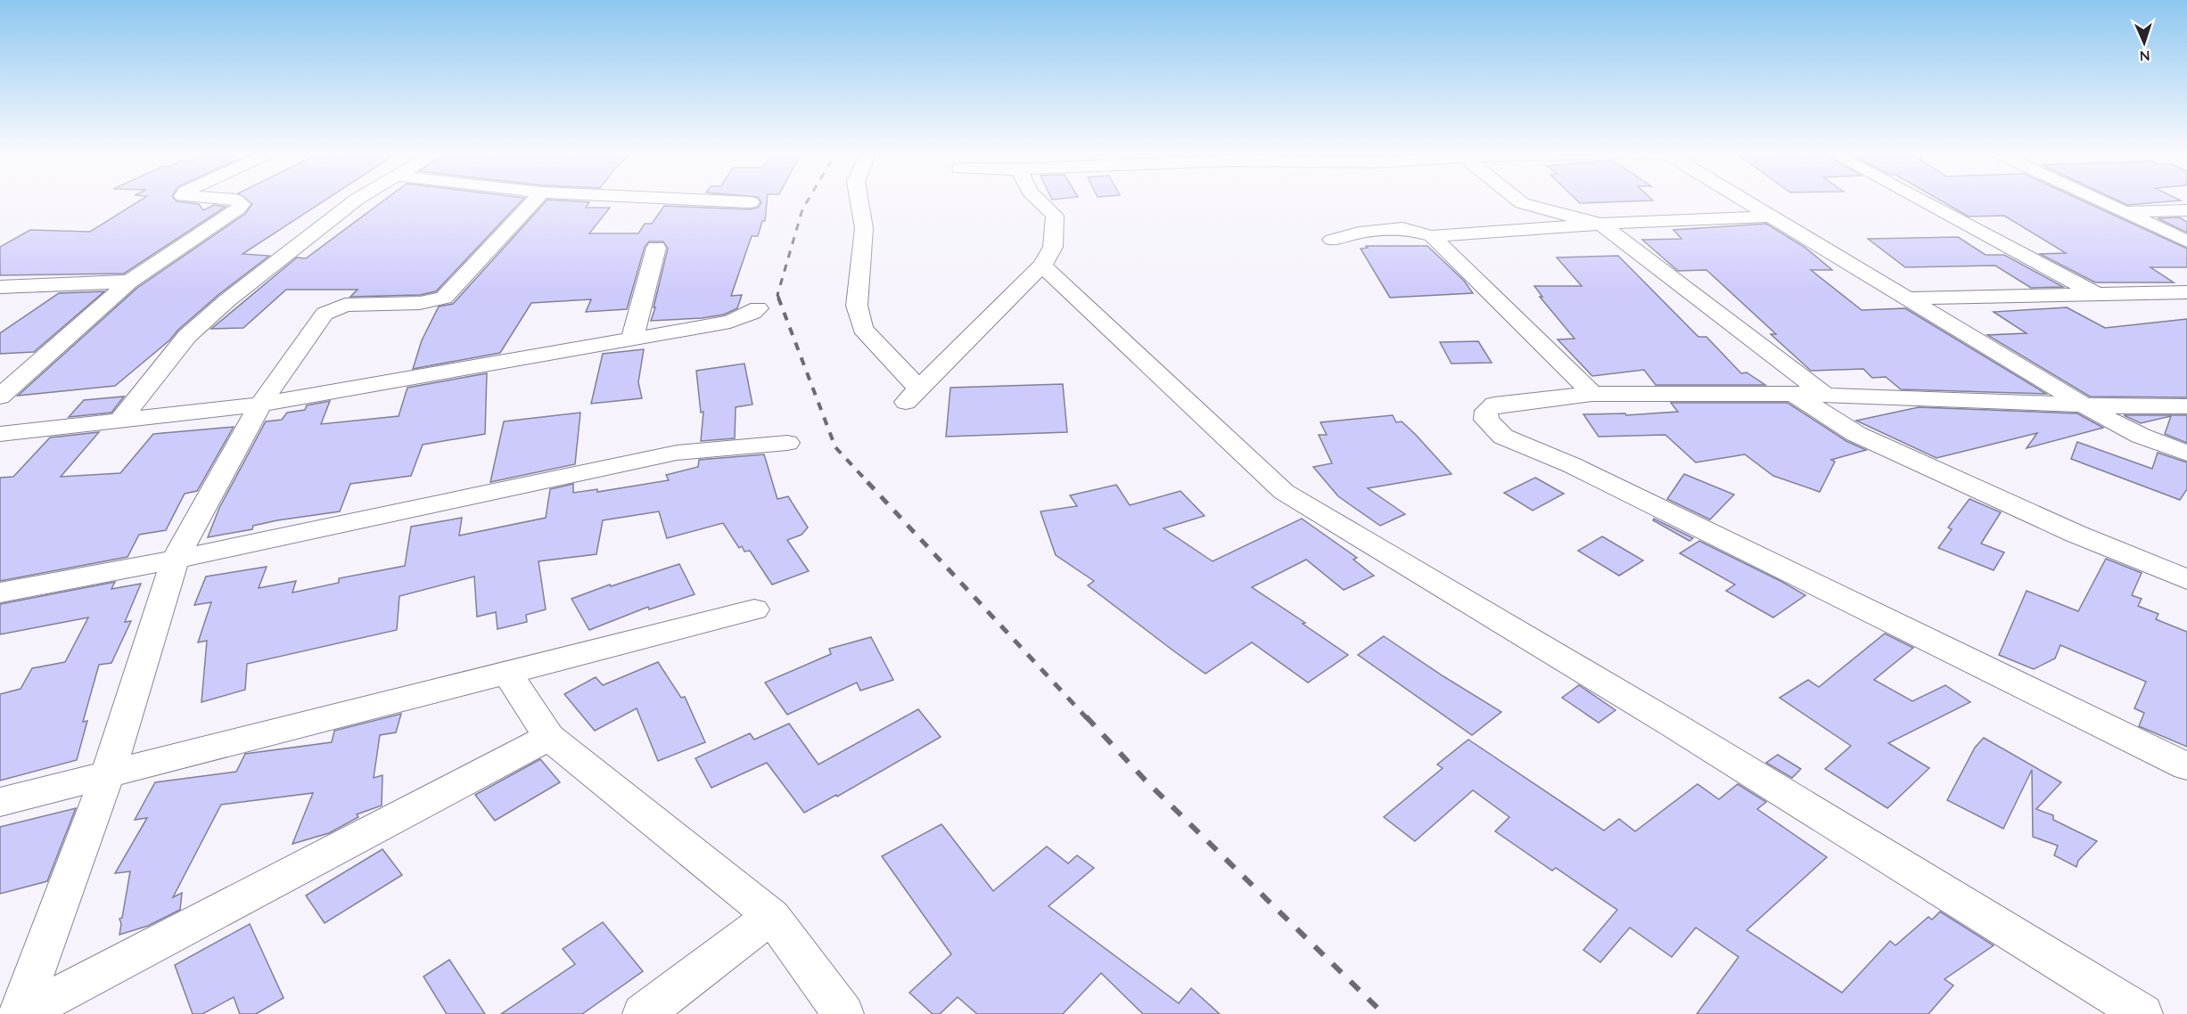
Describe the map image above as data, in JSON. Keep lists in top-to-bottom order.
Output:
{
  "north": "bottom"
}
